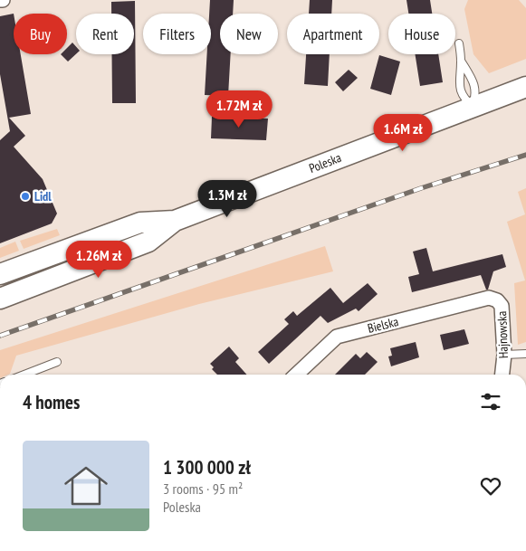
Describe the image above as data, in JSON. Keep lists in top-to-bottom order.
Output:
{
  "streets": {
    "main road": ["Poleska"],
    "street": ["Bielska", "Hajnowska"]
  },
  "crossings": [
    ["Bielska", "Hajnowska"]
  ],
  "places": ["Lidl"],
  "page": {
    "chip": [
      "Buy",
      "Rent",
      "Filters",
      "New",
      "Apartment",
      "House"
    ],
    "price": [
      "1.72M zł",
      "1.6M zł",
      "1.3M zł",
      "1.26M zł"
    ],
    "heading": "4 homes",
    "list": [
      {
        "name": "1 300 000 zł",
        "note": "3 rooms · 95 m² · Poleska"
      }
    ]
  }
}
